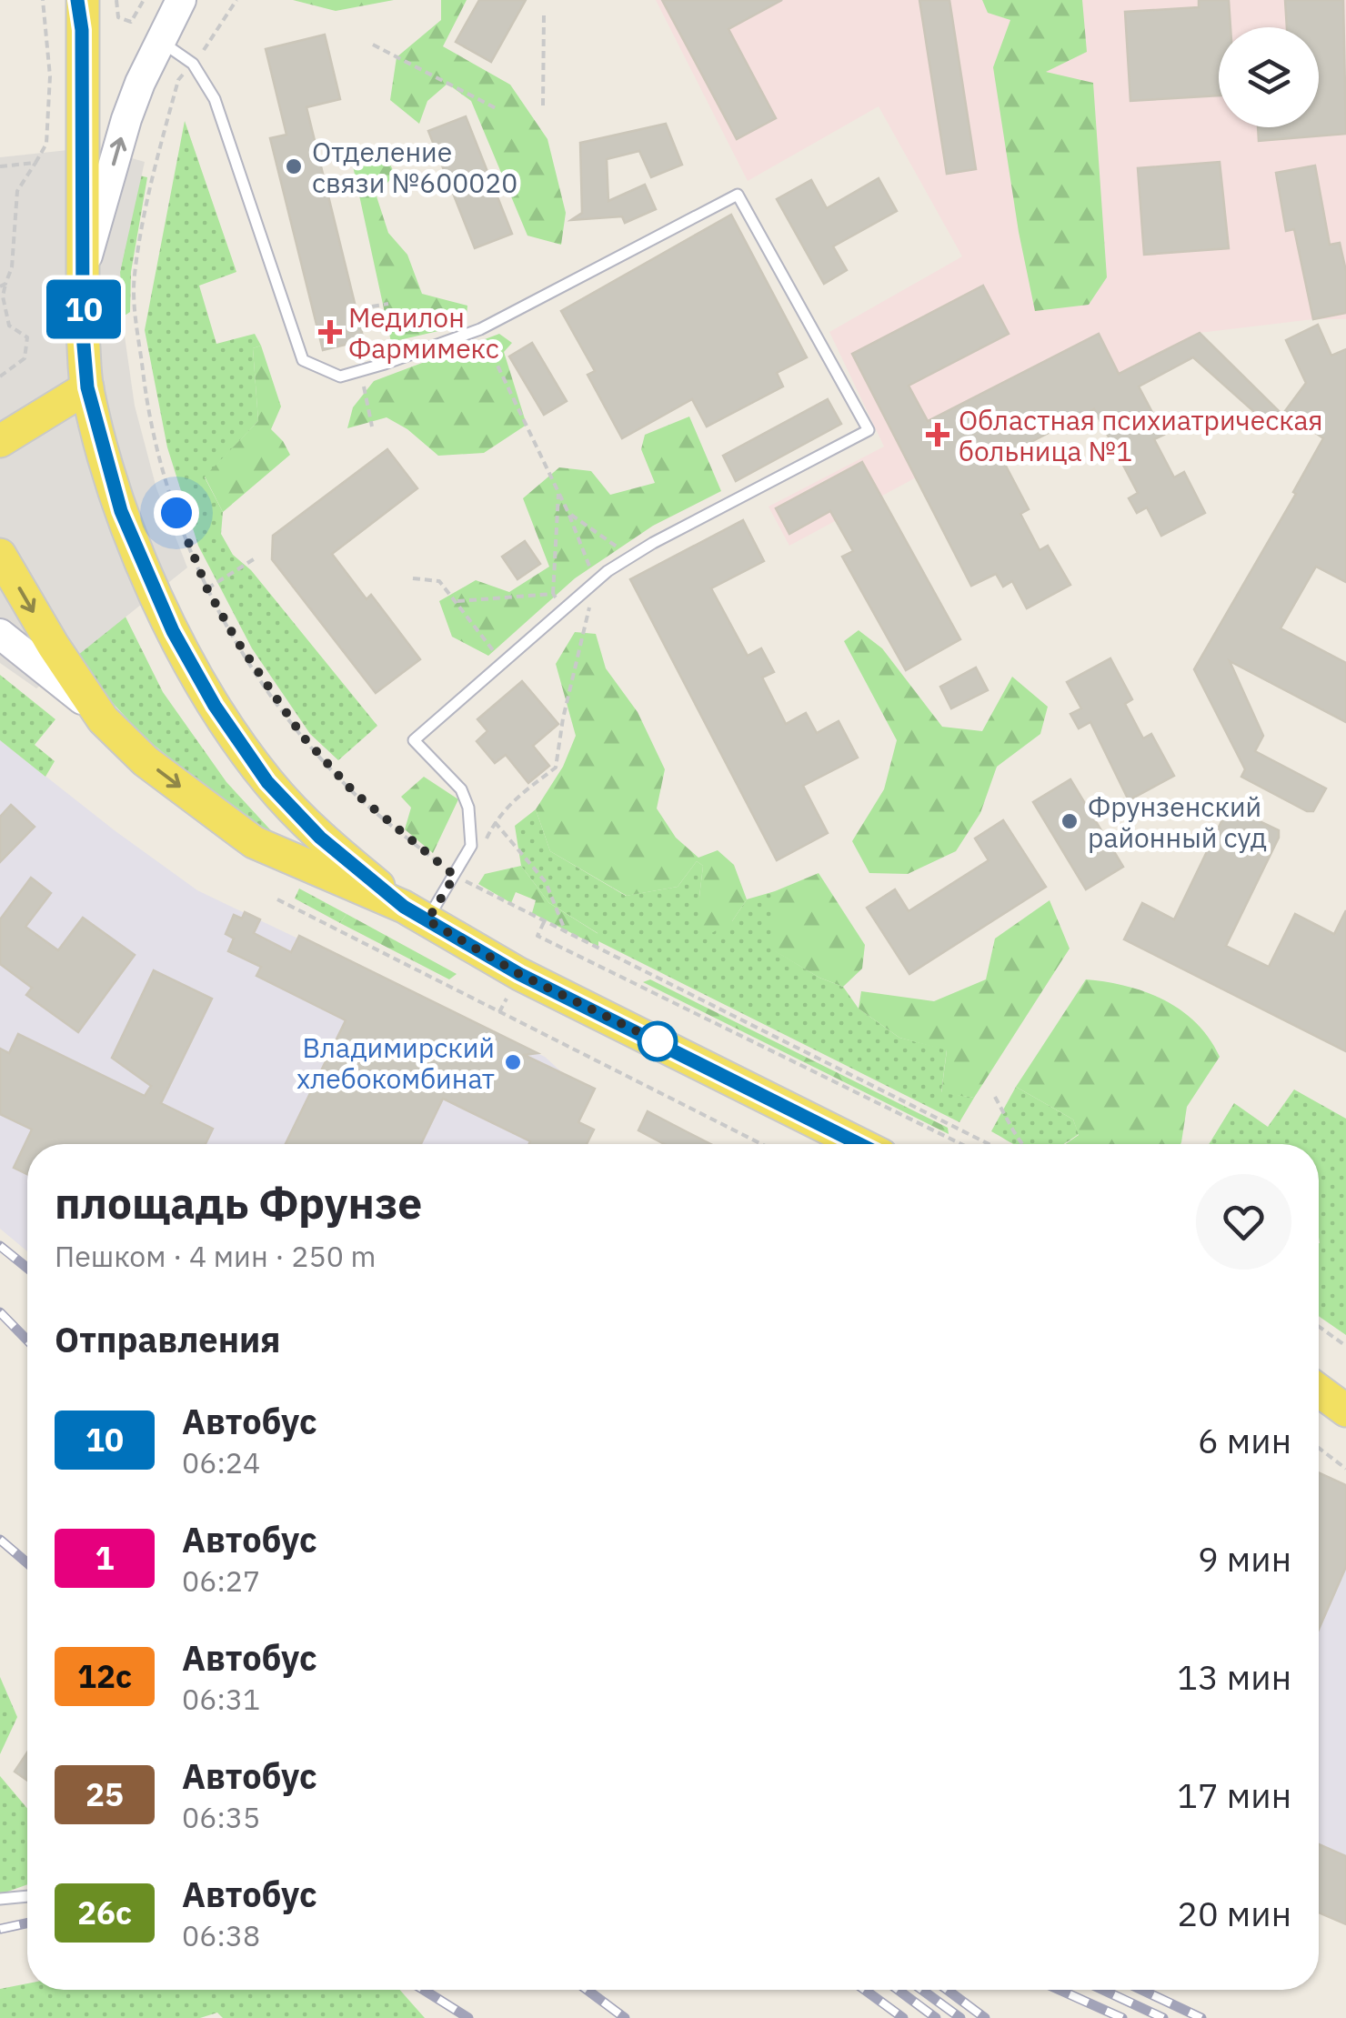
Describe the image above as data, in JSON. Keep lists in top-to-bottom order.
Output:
{
  "places": {
    "other": ["Отделение связи №600020", "Фрунзенский районный суд", "Владимирский хлебокомбинат"],
    "health": ["Медилон Фармимекс", "Областная психиатрическая больница №1"]
  },
  "lines": ["bus line 10"],
  "page": {
    "on_map": "10",
    "heading": [
      ["площадь Фрунзе", "Пешком · 4 мин · 250 m"],
      "Отправления"
    ],
    "list": [
      {
        "mark": "10",
        "name": "Автобус",
        "note": "06:24",
        "value": "6 мин"
      },
      {
        "mark": "1",
        "name": "Автобус",
        "note": "06:27",
        "value": "9 мин"
      },
      {
        "mark": "12с",
        "name": "Автобус",
        "note": "06:31",
        "value": "13 мин"
      },
      {
        "mark": "25",
        "name": "Автобус",
        "note": "06:35",
        "value": "17 мин"
      },
      {
        "mark": "26c",
        "name": "Автобус",
        "note": "06:38",
        "value": "20 мин"
      }
    ]
  }
}
